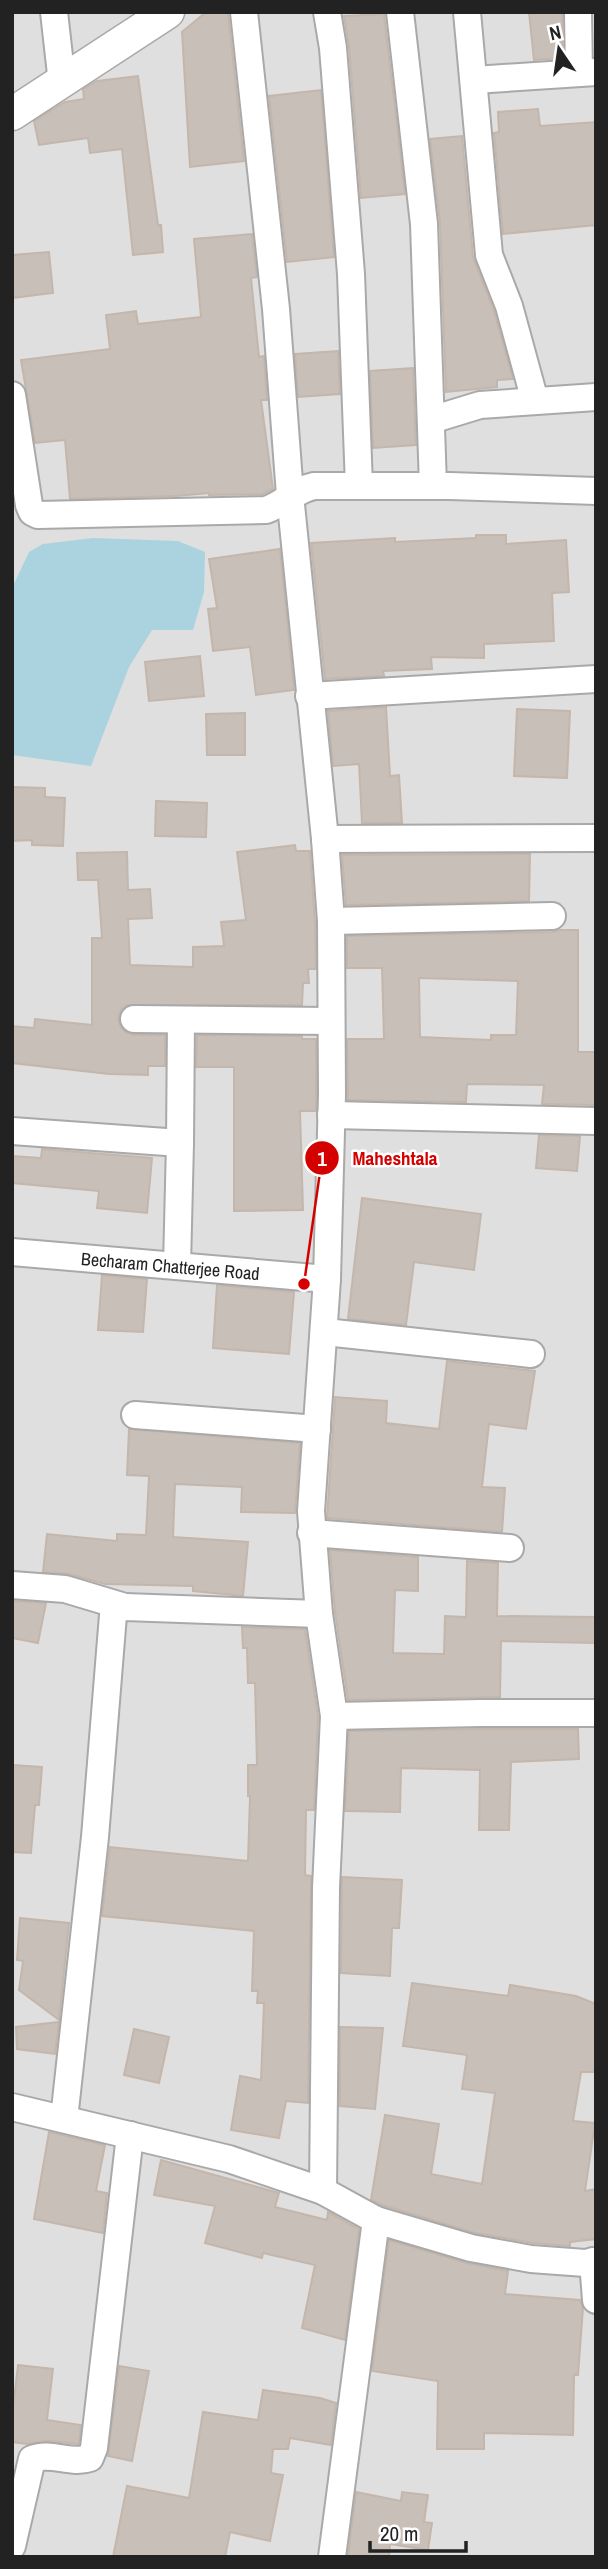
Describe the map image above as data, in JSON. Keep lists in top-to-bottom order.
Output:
{
  "streets": {
    "street": ["Becharam Chatterjee Road"]
  },
  "places": ["Maheshtala"],
  "scale_bar": "20 m",
  "north": "top"
}
